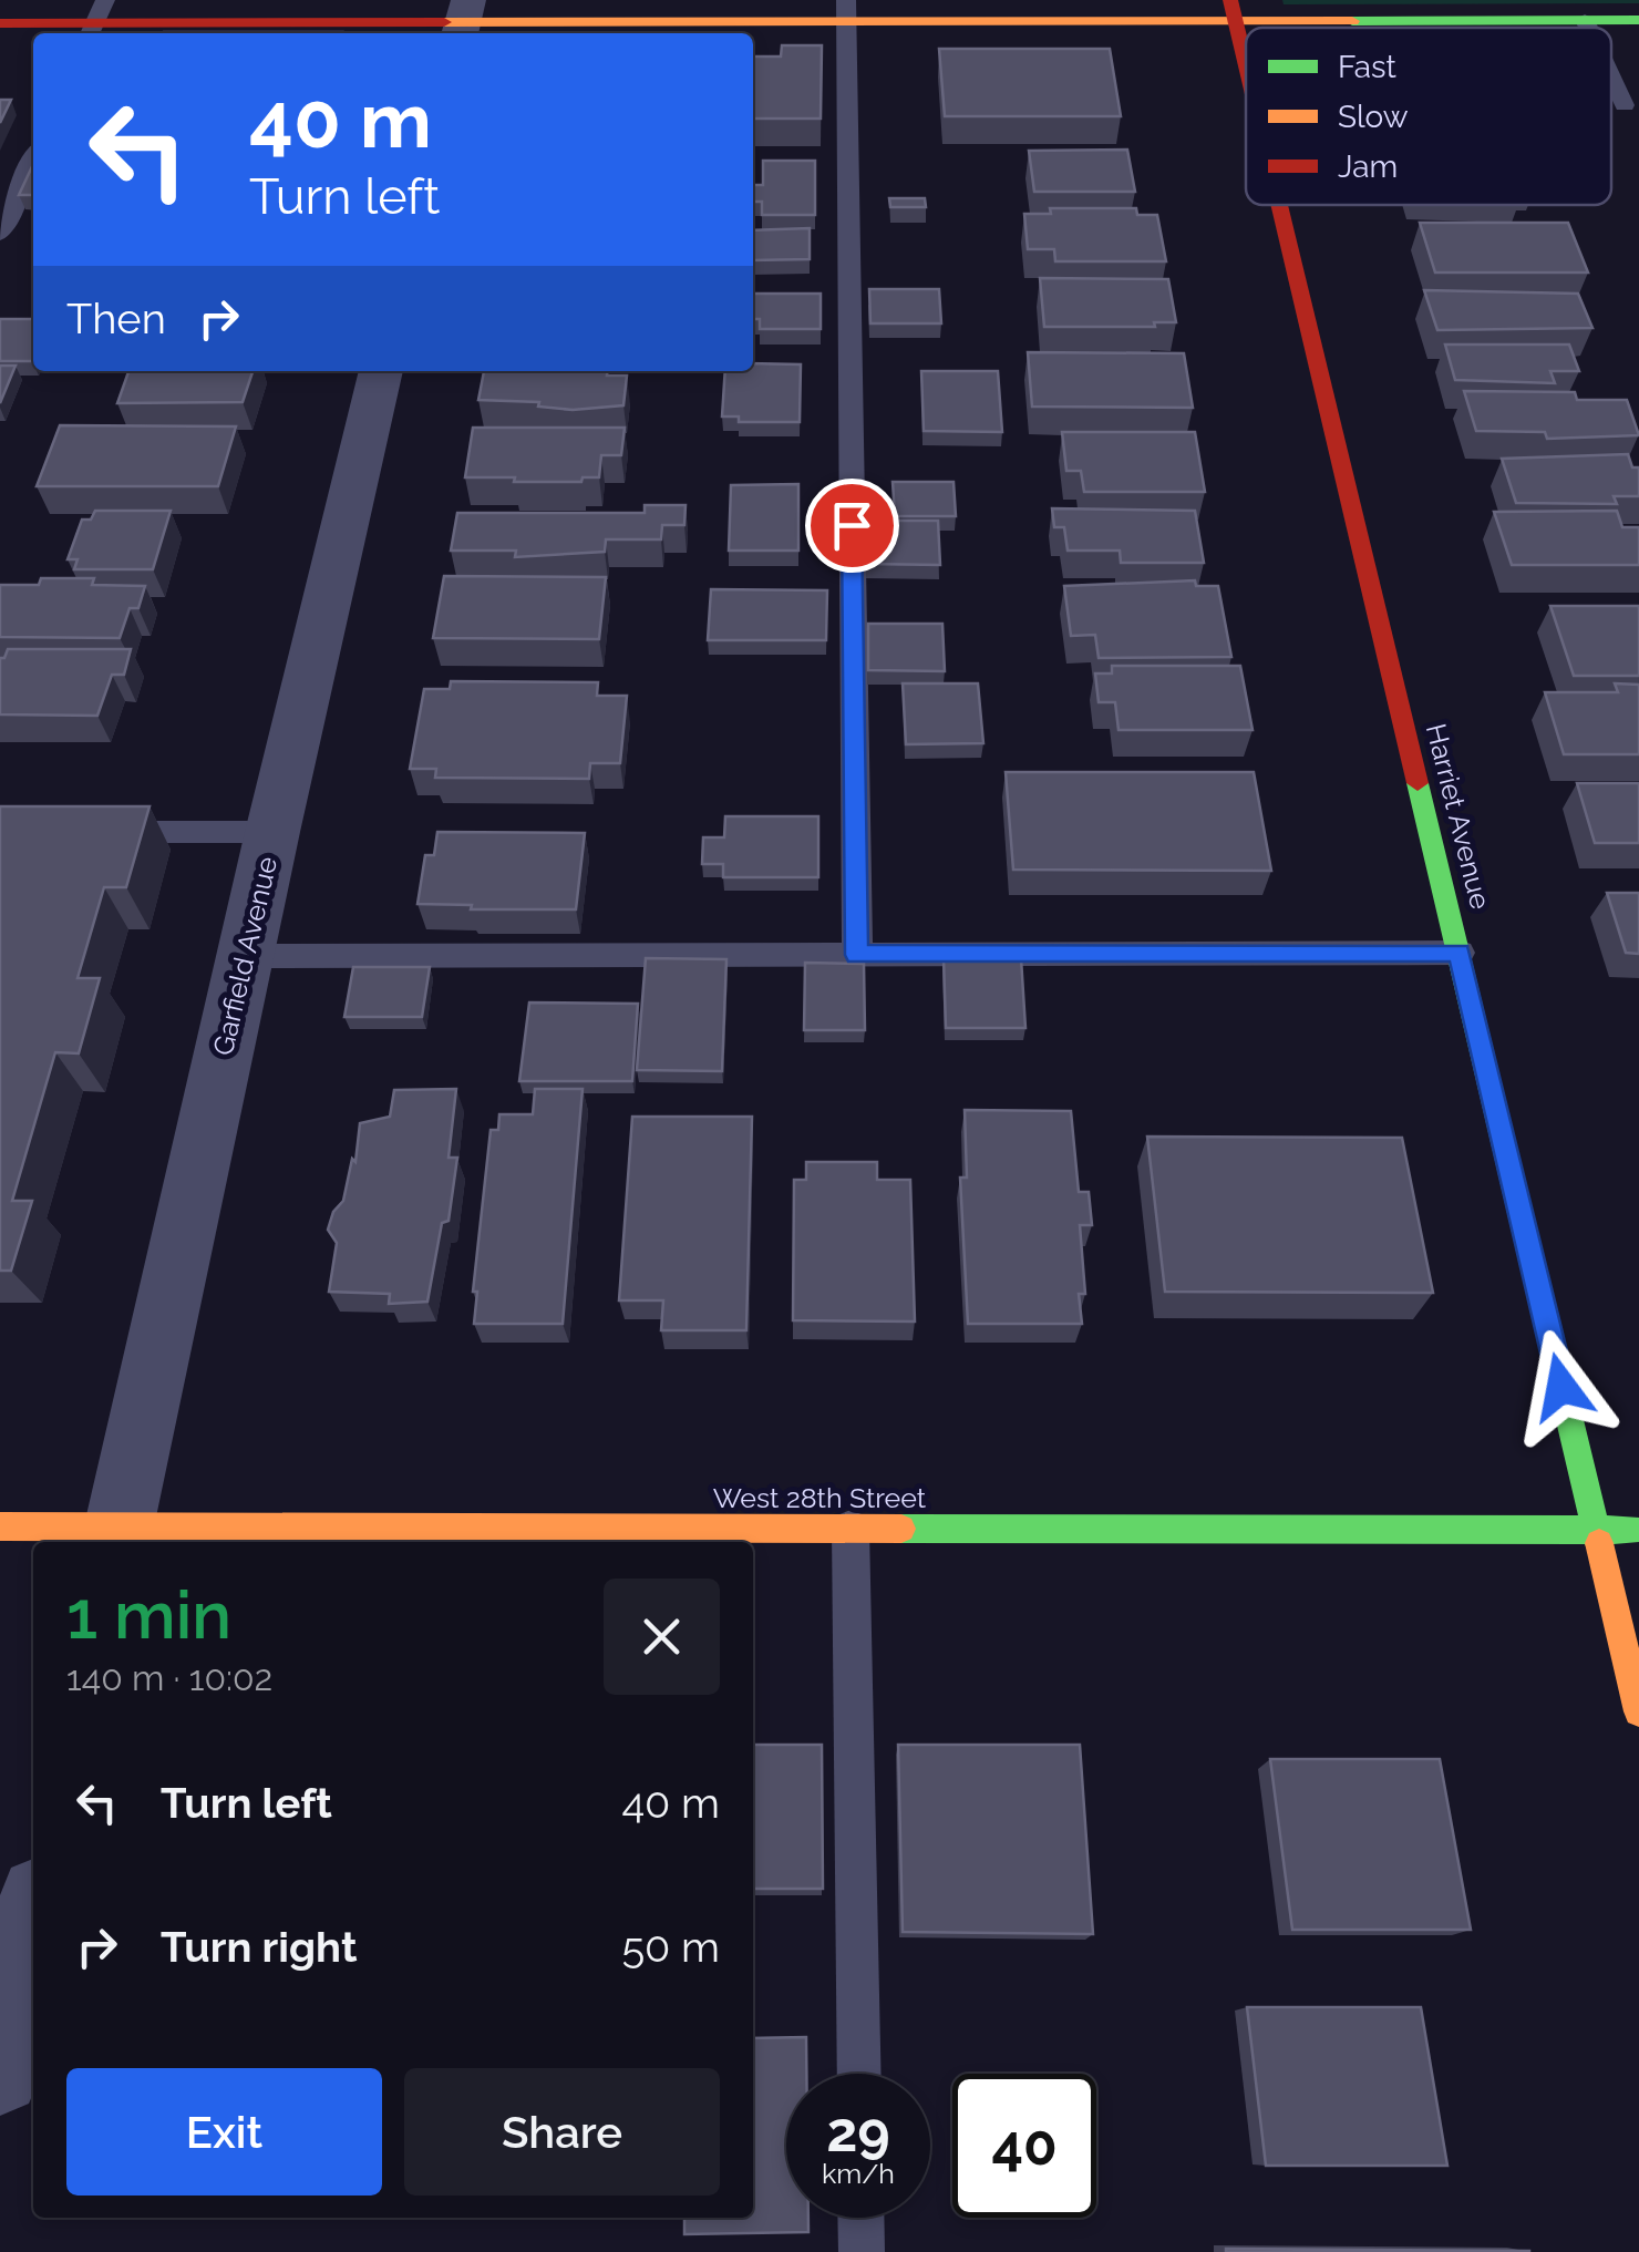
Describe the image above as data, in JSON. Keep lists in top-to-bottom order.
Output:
{
  "streets": {
    "street": ["Harriet Avenue", "Garfield Avenue", "West 28th Street"]
  },
  "crossings": [
    ["Harriet Avenue", "West 28th Street"],
    ["Garfield Avenue", "West 28th Street"]
  ],
  "legend": ["Fast", "Slow", "Jam"],
  "page": {
    "turn": ["40 m", "Turn left"],
    "then": "Then",
    "heading": ["1 min", "140 m · 10:02"],
    "list": [
      {
        "name": "Turn left",
        "value": "40 m"
      },
      {
        "name": "Turn right",
        "value": "50 m"
      }
    ],
    "buttons": ["Exit", "Share"],
    "speed": "29 km/h",
    "limit": "40"
  }
}
